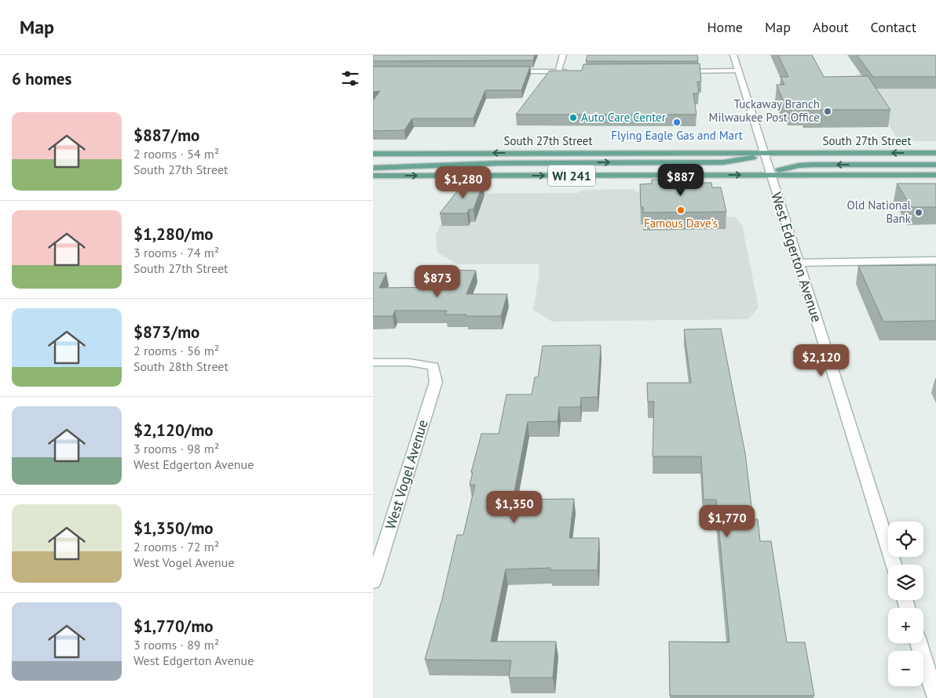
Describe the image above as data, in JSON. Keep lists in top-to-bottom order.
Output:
{
  "streets": {
    "main road": ["South 27th Street", "WI 241"],
    "street": ["West Edgerton Avenue", "West Vogel Avenue"]
  },
  "crossings": [
    ["South 27th Street", "West Edgerton Avenue"],
    ["WI 241", "West Edgerton Avenue"]
  ],
  "places": [
    "Tuckaway Branch Milwaukee Post Office",
    "Auto Care Center",
    "Flying Eagle Gas and Mart",
    "Famous Dave's",
    "Old National Bank"
  ],
  "page": {
    "header": "Map",
    "nav": [
      "Home",
      "Map",
      "About",
      "Contact"
    ],
    "heading": "6 homes",
    "list": [
      {
        "name": "$887/mo",
        "note": "2 rooms · 54 m² · South 27th Street"
      },
      {
        "name": "$1,280/mo",
        "note": "3 rooms · 74 m² · South 27th Street"
      },
      {
        "name": "$873/mo",
        "note": "2 rooms · 56 m² · South 28th Street"
      },
      {
        "name": "$2,120/mo",
        "note": "3 rooms · 98 m² · West Edgerton Avenue"
      },
      {
        "name": "$1,350/mo",
        "note": "2 rooms · 72 m² · West Vogel Avenue"
      },
      {
        "name": "$1,770/mo",
        "note": "3 rooms · 89 m² · West Edgerton Avenue"
      }
    ],
    "price": [
      "$887",
      "$1,280",
      "$873",
      "$2,120",
      "$1,350",
      "$1,770"
    ],
    "map_buttons": ["+", "−"]
  }
}
